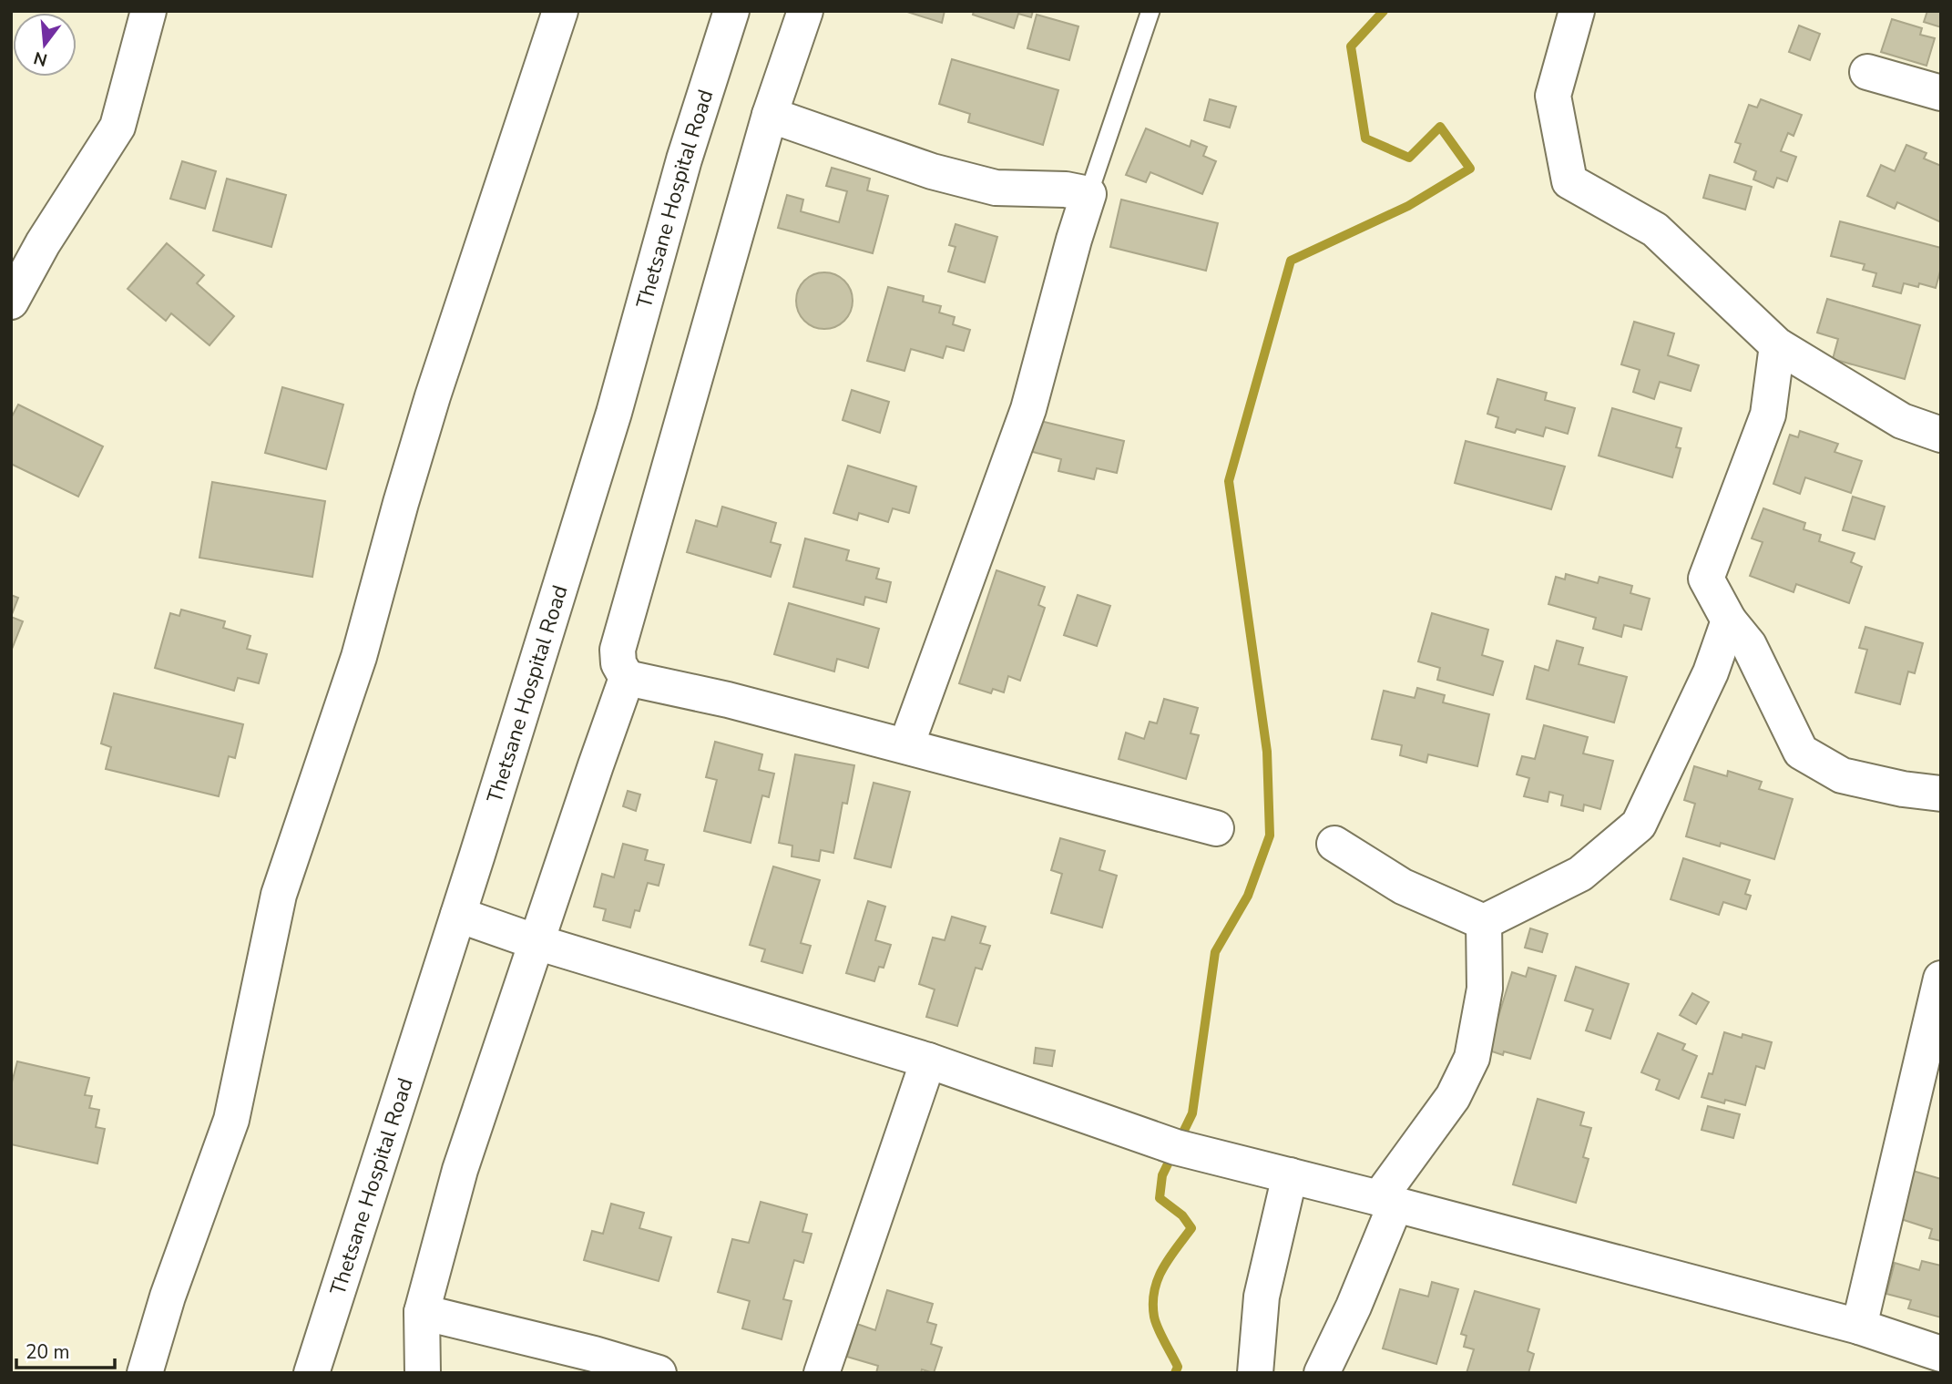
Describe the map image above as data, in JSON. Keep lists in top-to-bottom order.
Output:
{
  "streets": {
    "street": ["Thetsane Hospital Road"]
  },
  "scale_bar": "20 m",
  "north": "bottom"
}
